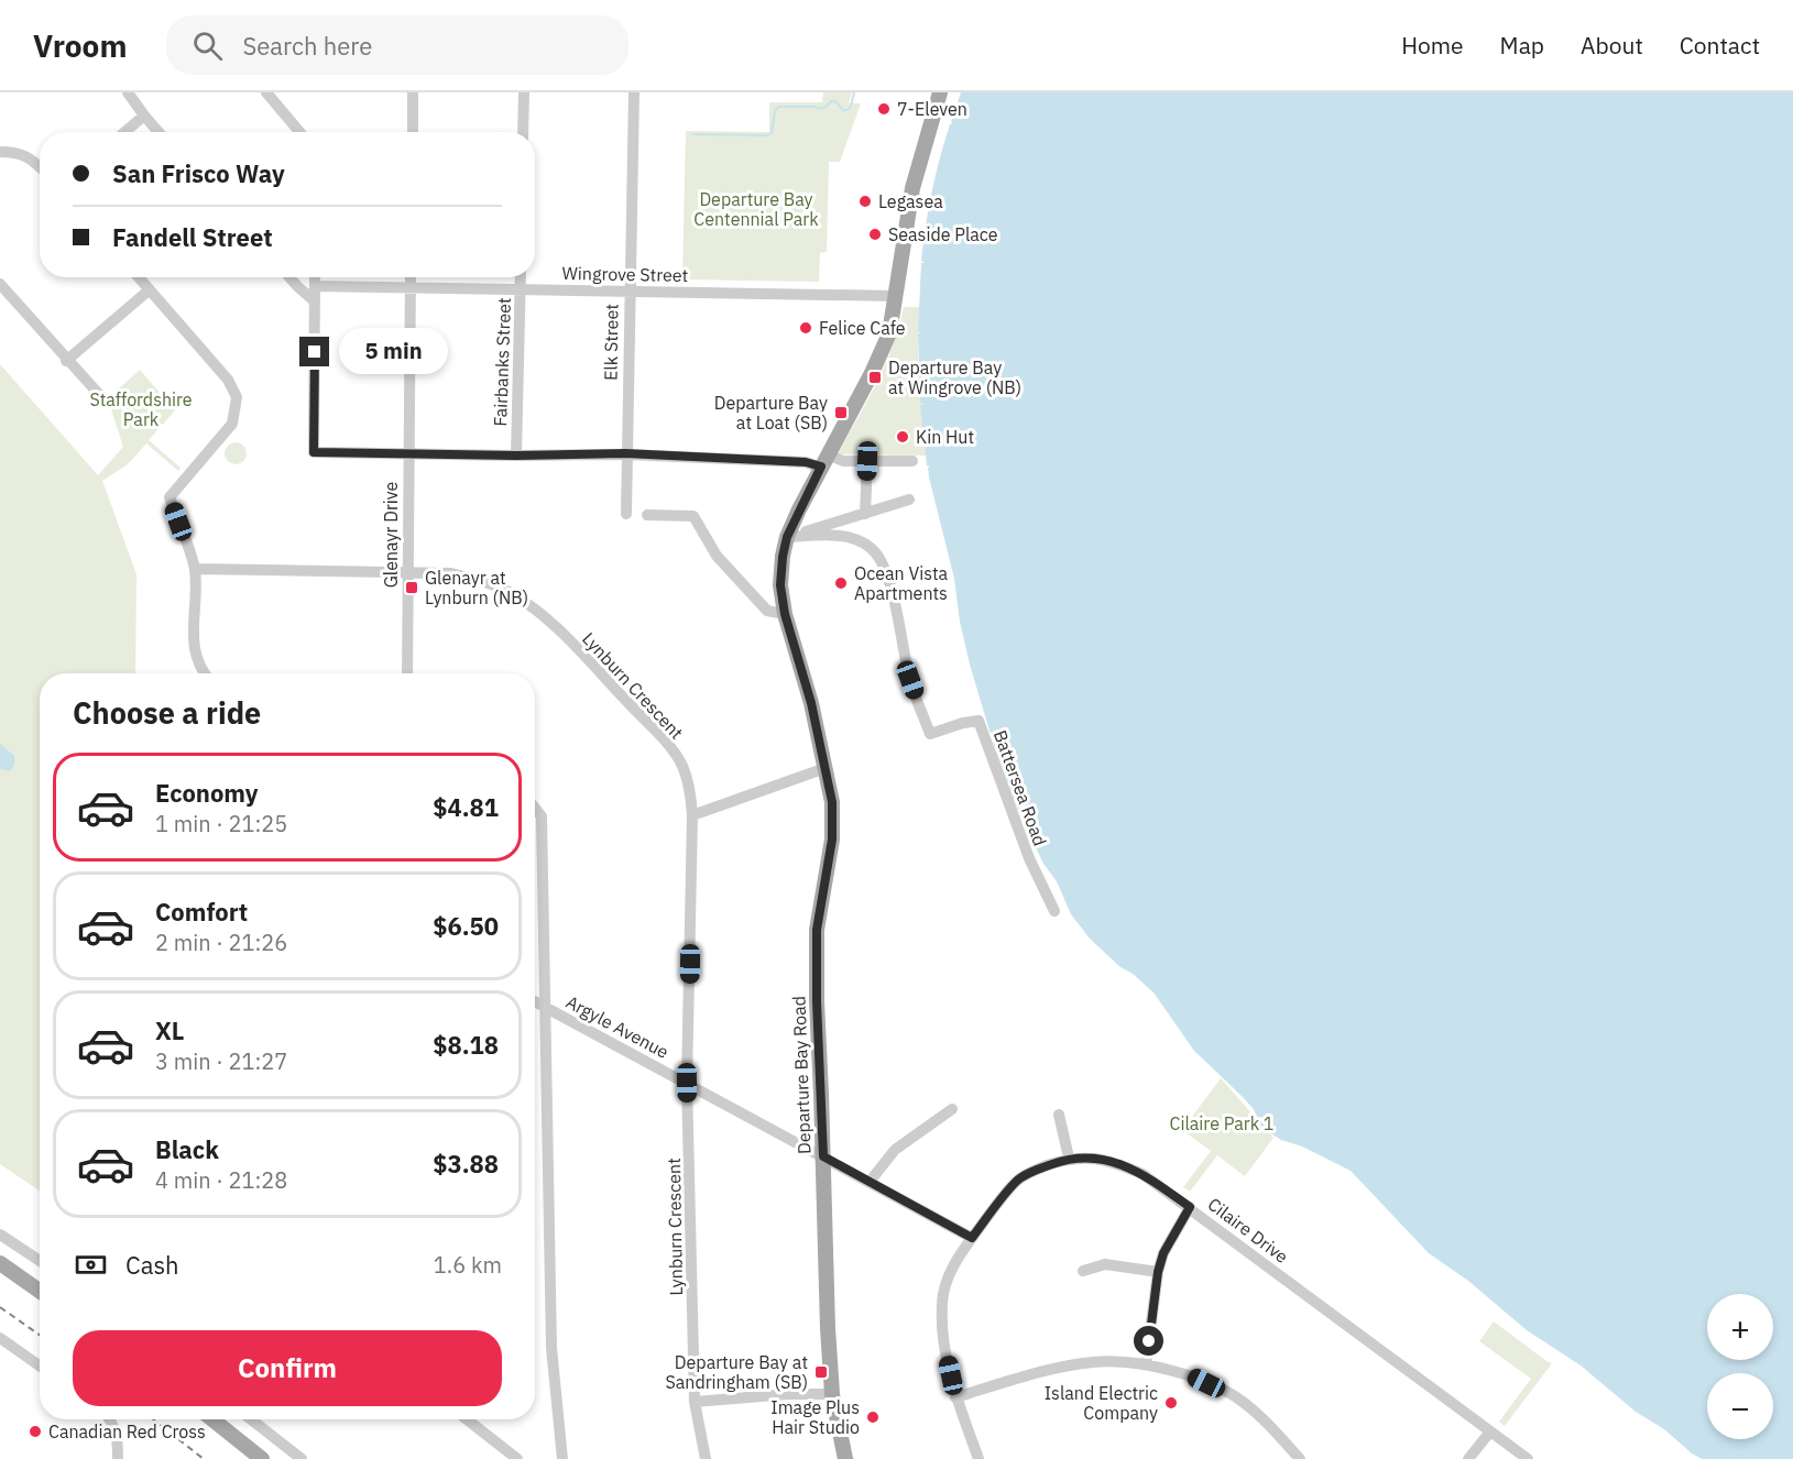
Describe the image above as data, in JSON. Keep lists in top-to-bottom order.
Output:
{
  "streets": {
    "main road": ["Departure Bay Road"],
    "street": [
      "Wingrove Street",
      "Elk Street",
      "Fairbanks Street",
      "Glenayr Drive",
      "Lynburn Crescent",
      "Battersea Road",
      "Argyle Avenue",
      "Cilaire Drive"
    ]
  },
  "crossings": [
    ["Wingrove Street", "Elk Street"],
    ["Wingrove Street", "Fairbanks Street"],
    ["Wingrove Street", "Glenayr Drive"],
    ["Wingrove Street", "Departure Bay Road"],
    ["Glenayr Drive", "Lynburn Crescent"],
    ["Lynburn Crescent", "Argyle Avenue"],
    ["Battersea Road", "Departure Bay Road"],
    ["Argyle Avenue", "Departure Bay Road"],
    ["Argyle Avenue", "Cilaire Drive"]
  ],
  "parks": ["Departure Bay Centennial Park", "Staffordshire Park", "Cilaire Park 1"],
  "places": {
    "other": [
      "7-Eleven",
      "Legasea",
      "Seaside Place",
      "Felice Cafe",
      "Kin Hut",
      "Ocean Vista Apartments",
      "Island Electric Company",
      "Image Plus Hair Studio",
      "Canadian Red Cross"
    ],
    "transit": [
      "Departure Bay at Wingrove (NB)",
      "Departure Bay at Loat (SB)",
      "Glenayr at Lynburn (NB)",
      "Departure Bay at Sandringham (SB)"
    ]
  },
  "page": {
    "header": "Vroom",
    "search": "Search here",
    "nav": [
      "Home",
      "Map",
      "About",
      "Contact"
    ],
    "banner": ["San Frisco Way", "Fandell Street"],
    "bubble": "5 min",
    "heading": "Choose a ride",
    "list": [
      {
        "name": "Economy",
        "note": "1 min · 21:25",
        "value": "$4.81"
      },
      {
        "name": "Comfort",
        "note": "2 min · 21:26",
        "value": "$6.50"
      },
      {
        "name": "XL",
        "note": "3 min · 21:27",
        "value": "$8.18"
      },
      {
        "name": "Black",
        "note": "4 min · 21:28",
        "value": "$3.88"
      }
    ],
    "pay": ["Cash", "1.6 km"],
    "map_buttons": ["+", "−"],
    "buttons": "Confirm"
  }
}
